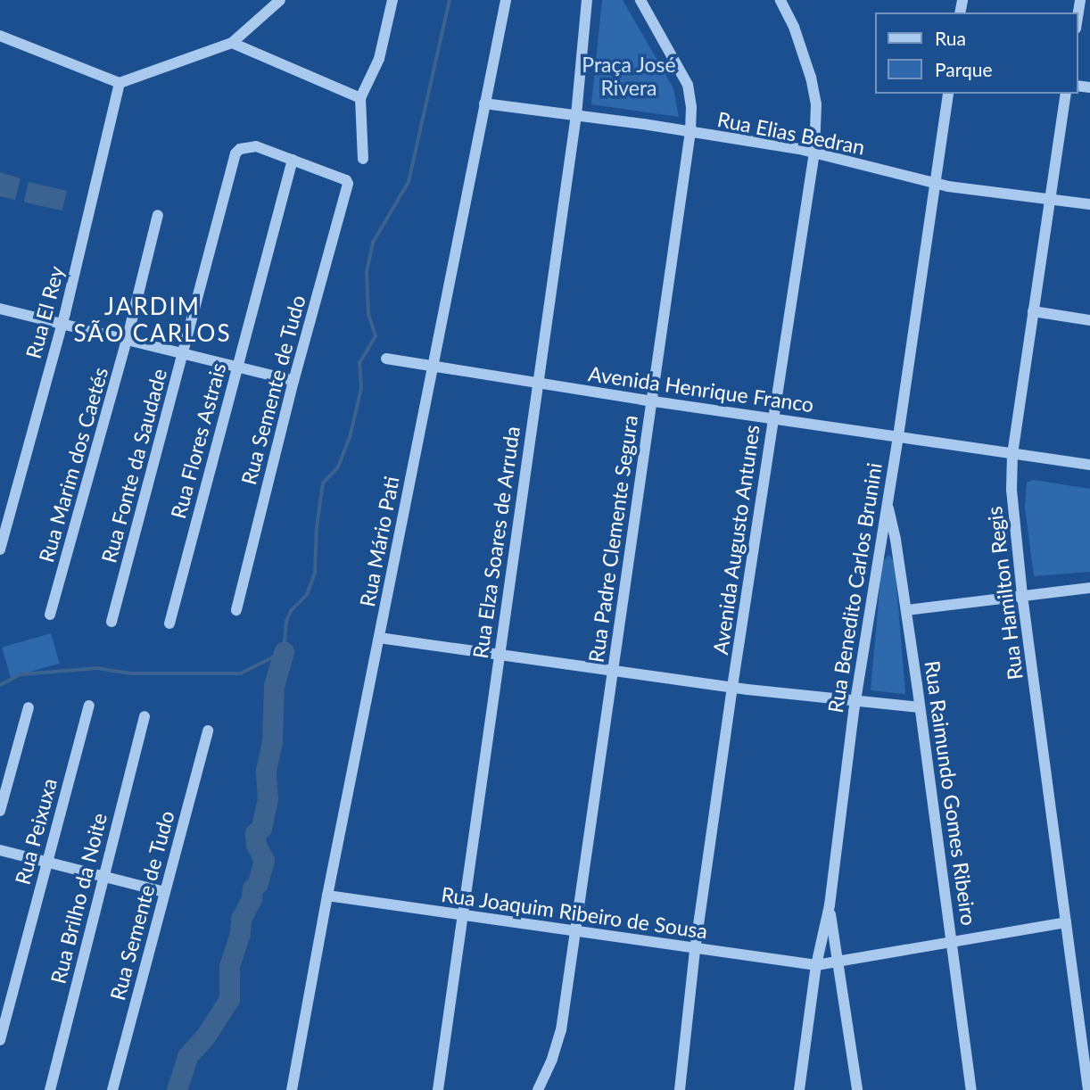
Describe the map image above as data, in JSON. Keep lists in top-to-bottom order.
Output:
{
  "streets": {
    "street": [
      "Rua Elias Bedran",
      "Rua El Rey",
      "Avenida Henrique Franco",
      "Rua Semente de Tudo",
      "Rua Flores Astrais",
      "Rua Marim dos Caetés",
      "Rua Fonte da Saudade",
      "Rua Padre Clemente Segura",
      "Avenida Augusto Antunes",
      "Rua Mário Pati",
      "Rua Elza Soares de Arruda",
      "Rua Benedito Carlos Brunini",
      "Rua Hamilton Regis",
      "Rua Raimundo Gomes Ribeiro",
      "Rua Peixuxa",
      "Rua Brilho da Noite",
      "Rua Joaquim Ribeiro de Sousa"
    ]
  },
  "crossings": [
    ["Rua Elias Bedran", "Rua Padre Clemente Segura"],
    ["Rua Elias Bedran", "Avenida Augusto Antunes"],
    ["Rua Elias Bedran", "Rua Mário Pati"],
    ["Rua Elias Bedran", "Rua Elza Soares de Arruda"],
    ["Rua Elias Bedran", "Rua Benedito Carlos Brunini"],
    ["Rua Elias Bedran", "Rua Hamilton Regis"],
    ["Avenida Henrique Franco", "Rua Padre Clemente Segura"],
    ["Avenida Henrique Franco", "Avenida Augusto Antunes"],
    ["Avenida Henrique Franco", "Rua Mário Pati"],
    ["Avenida Henrique Franco", "Rua Elza Soares de Arruda"],
    ["Avenida Henrique Franco", "Rua Benedito Carlos Brunini"],
    ["Avenida Henrique Franco", "Rua Hamilton Regis"],
    ["Rua Semente de Tudo", "Rua Flores Astrais"],
    ["Rua Semente de Tudo", "Rua Fonte da Saudade"],
    ["Rua Flores Astrais", "Rua Fonte da Saudade"],
    ["Rua Padre Clemente Segura", "Rua Joaquim Ribeiro de Sousa"],
    ["Avenida Augusto Antunes", "Rua Joaquim Ribeiro de Sousa"],
    ["Rua Mário Pati", "Rua Joaquim Ribeiro de Sousa"],
    ["Rua Elza Soares de Arruda", "Rua Joaquim Ribeiro de Sousa"],
    ["Rua Benedito Carlos Brunini", "Rua Raimundo Gomes Ribeiro"],
    ["Rua Benedito Carlos Brunini", "Rua Joaquim Ribeiro de Sousa"],
    ["Rua Hamilton Regis", "Rua Joaquim Ribeiro de Sousa"],
    ["Rua Raimundo Gomes Ribeiro", "Rua Joaquim Ribeiro de Sousa"]
  ],
  "districts": ["JARDIM SÃO CARLOS"],
  "parks": ["Praça José Rivera"],
  "legend": ["Rua", "Parque"]
}
